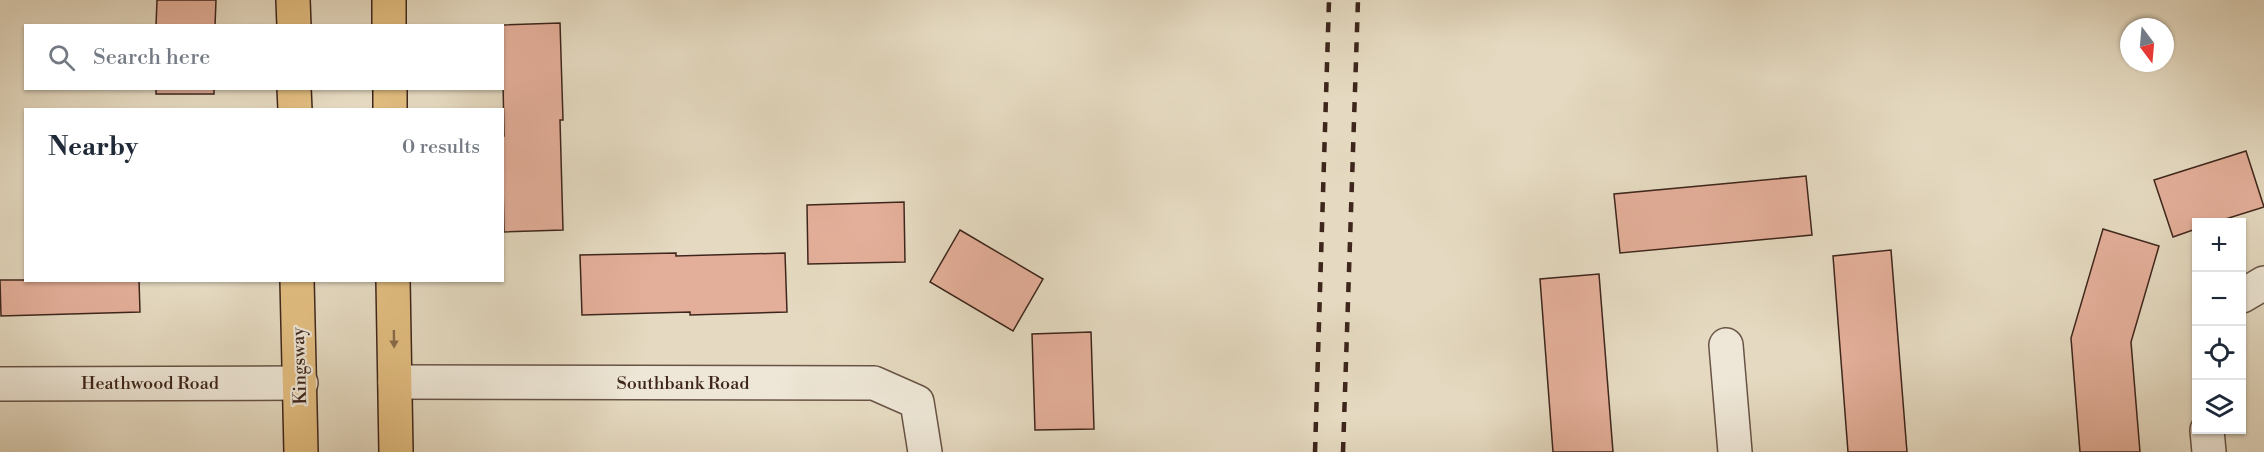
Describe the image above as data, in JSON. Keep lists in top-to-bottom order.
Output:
{
  "streets": {
    "highway": ["Kingsway"],
    "street": ["Heathwood Road", "Southbank Road"]
  },
  "crossings": [
    ["Kingsway", "Heathwood Road"]
  ],
  "north": "bottom",
  "page": {
    "search": "Search here",
    "heading": ["Nearby", "0 results"],
    "map_buttons": ["+", "−"]
  }
}
